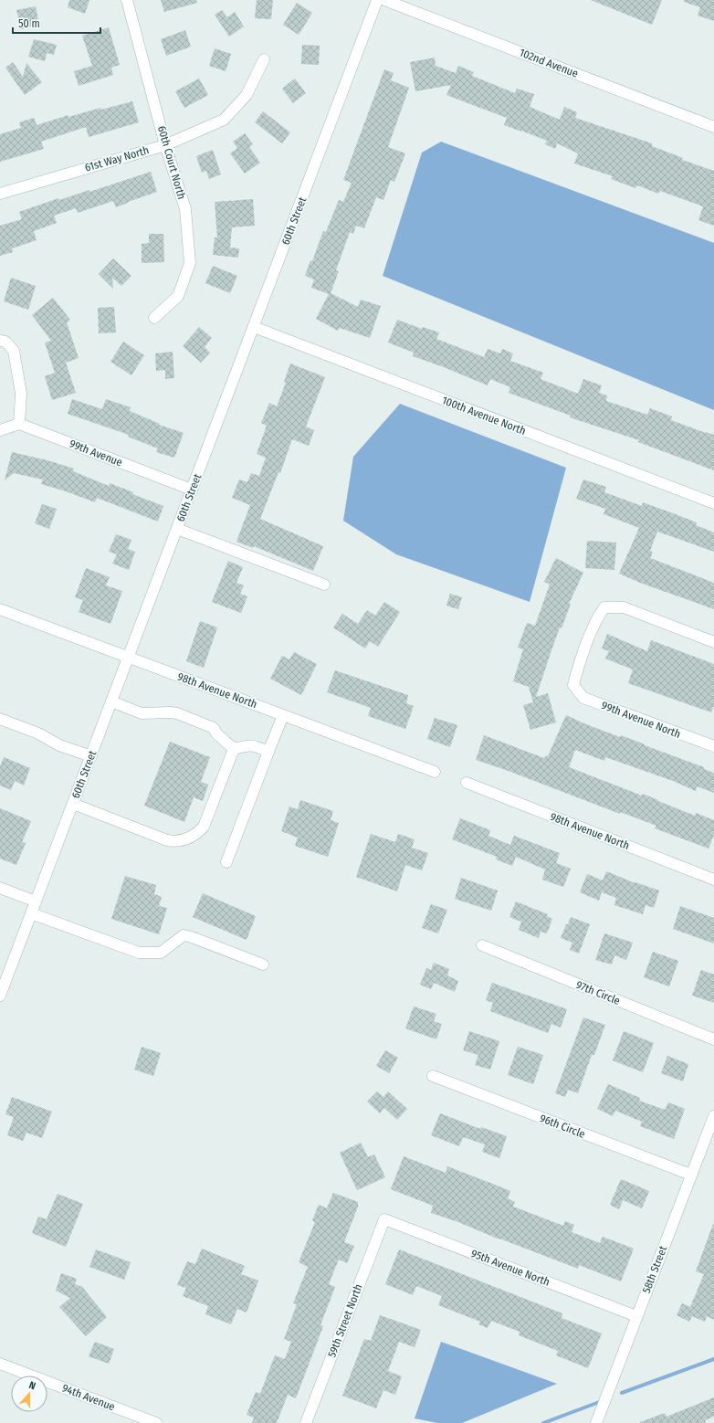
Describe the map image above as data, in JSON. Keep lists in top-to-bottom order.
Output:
{
  "streets": {
    "street": [
      "102nd Avenue",
      "61st Way North",
      "60th Court North",
      "60th Street",
      "100th Avenue North",
      "99th Avenue",
      "98th Avenue North",
      "99th Avenue North",
      "97th Circle",
      "96th Circle",
      "95th Avenue North",
      "58th Street",
      "59th Street North",
      "94th Avenue"
    ]
  },
  "crossings": [
    ["61st Way North", "60th Court North"],
    ["60th Street", "100th Avenue North"],
    ["60th Street", "99th Avenue"],
    ["60th Street", "98th Avenue North"],
    ["96th Circle", "58th Street"],
    ["95th Avenue North", "58th Street"],
    ["95th Avenue North", "59th Street North"]
  ],
  "scale_bar": "50 m",
  "north": "top"
}
